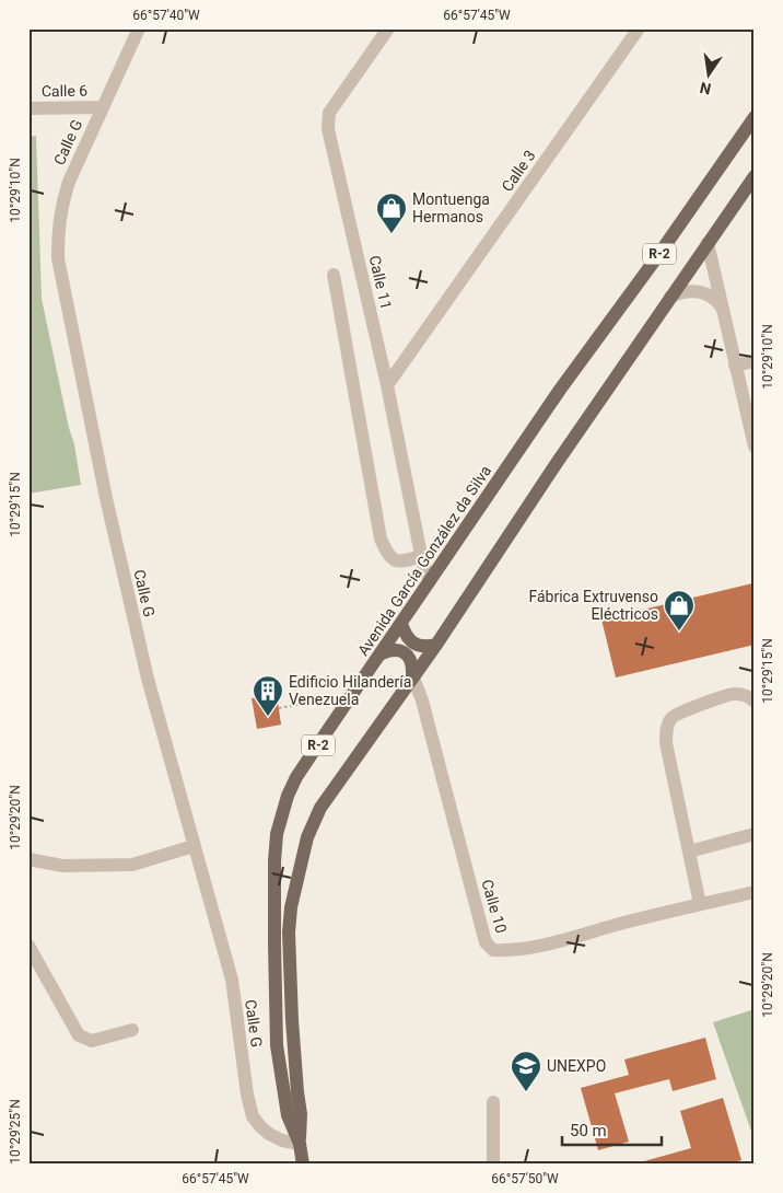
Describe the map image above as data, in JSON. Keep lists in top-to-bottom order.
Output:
{
  "streets": {
    "main road": ["R-2", "Avenida García González da Silva"],
    "street": [
      "Calle 6",
      "Calle G",
      "Calle 3",
      "Calle 11",
      "Calle 10"
    ]
  },
  "crossings": [
    ["Calle 6", "Calle G"],
    ["Calle G", "R-2"],
    ["Calle G", "Avenida García González da Silva"],
    ["Calle 3", "Calle 11"],
    ["R-2", "Avenida García González da Silva"],
    ["R-2", "Calle 10"],
    ["Calle 11", "Avenida García González da Silva"]
  ],
  "places": {
    "shop": ["Montuenga Hermanos", "Fábrica Extruvenso Eléctricos"],
    "building": ["Edificio Hilandería Venezuela"],
    "school or university": ["UNEXPO"]
  },
  "scale_bar": "50 m",
  "north": "bottom",
  "coordinates": [
    "66°57'40\"W",
    "66°57'45\"W",
    "10°29'10\"N",
    "10°29'15\"N",
    "10°29'20\"N",
    "10°29'25\"N",
    "66°57'50\"W"
  ]
}
